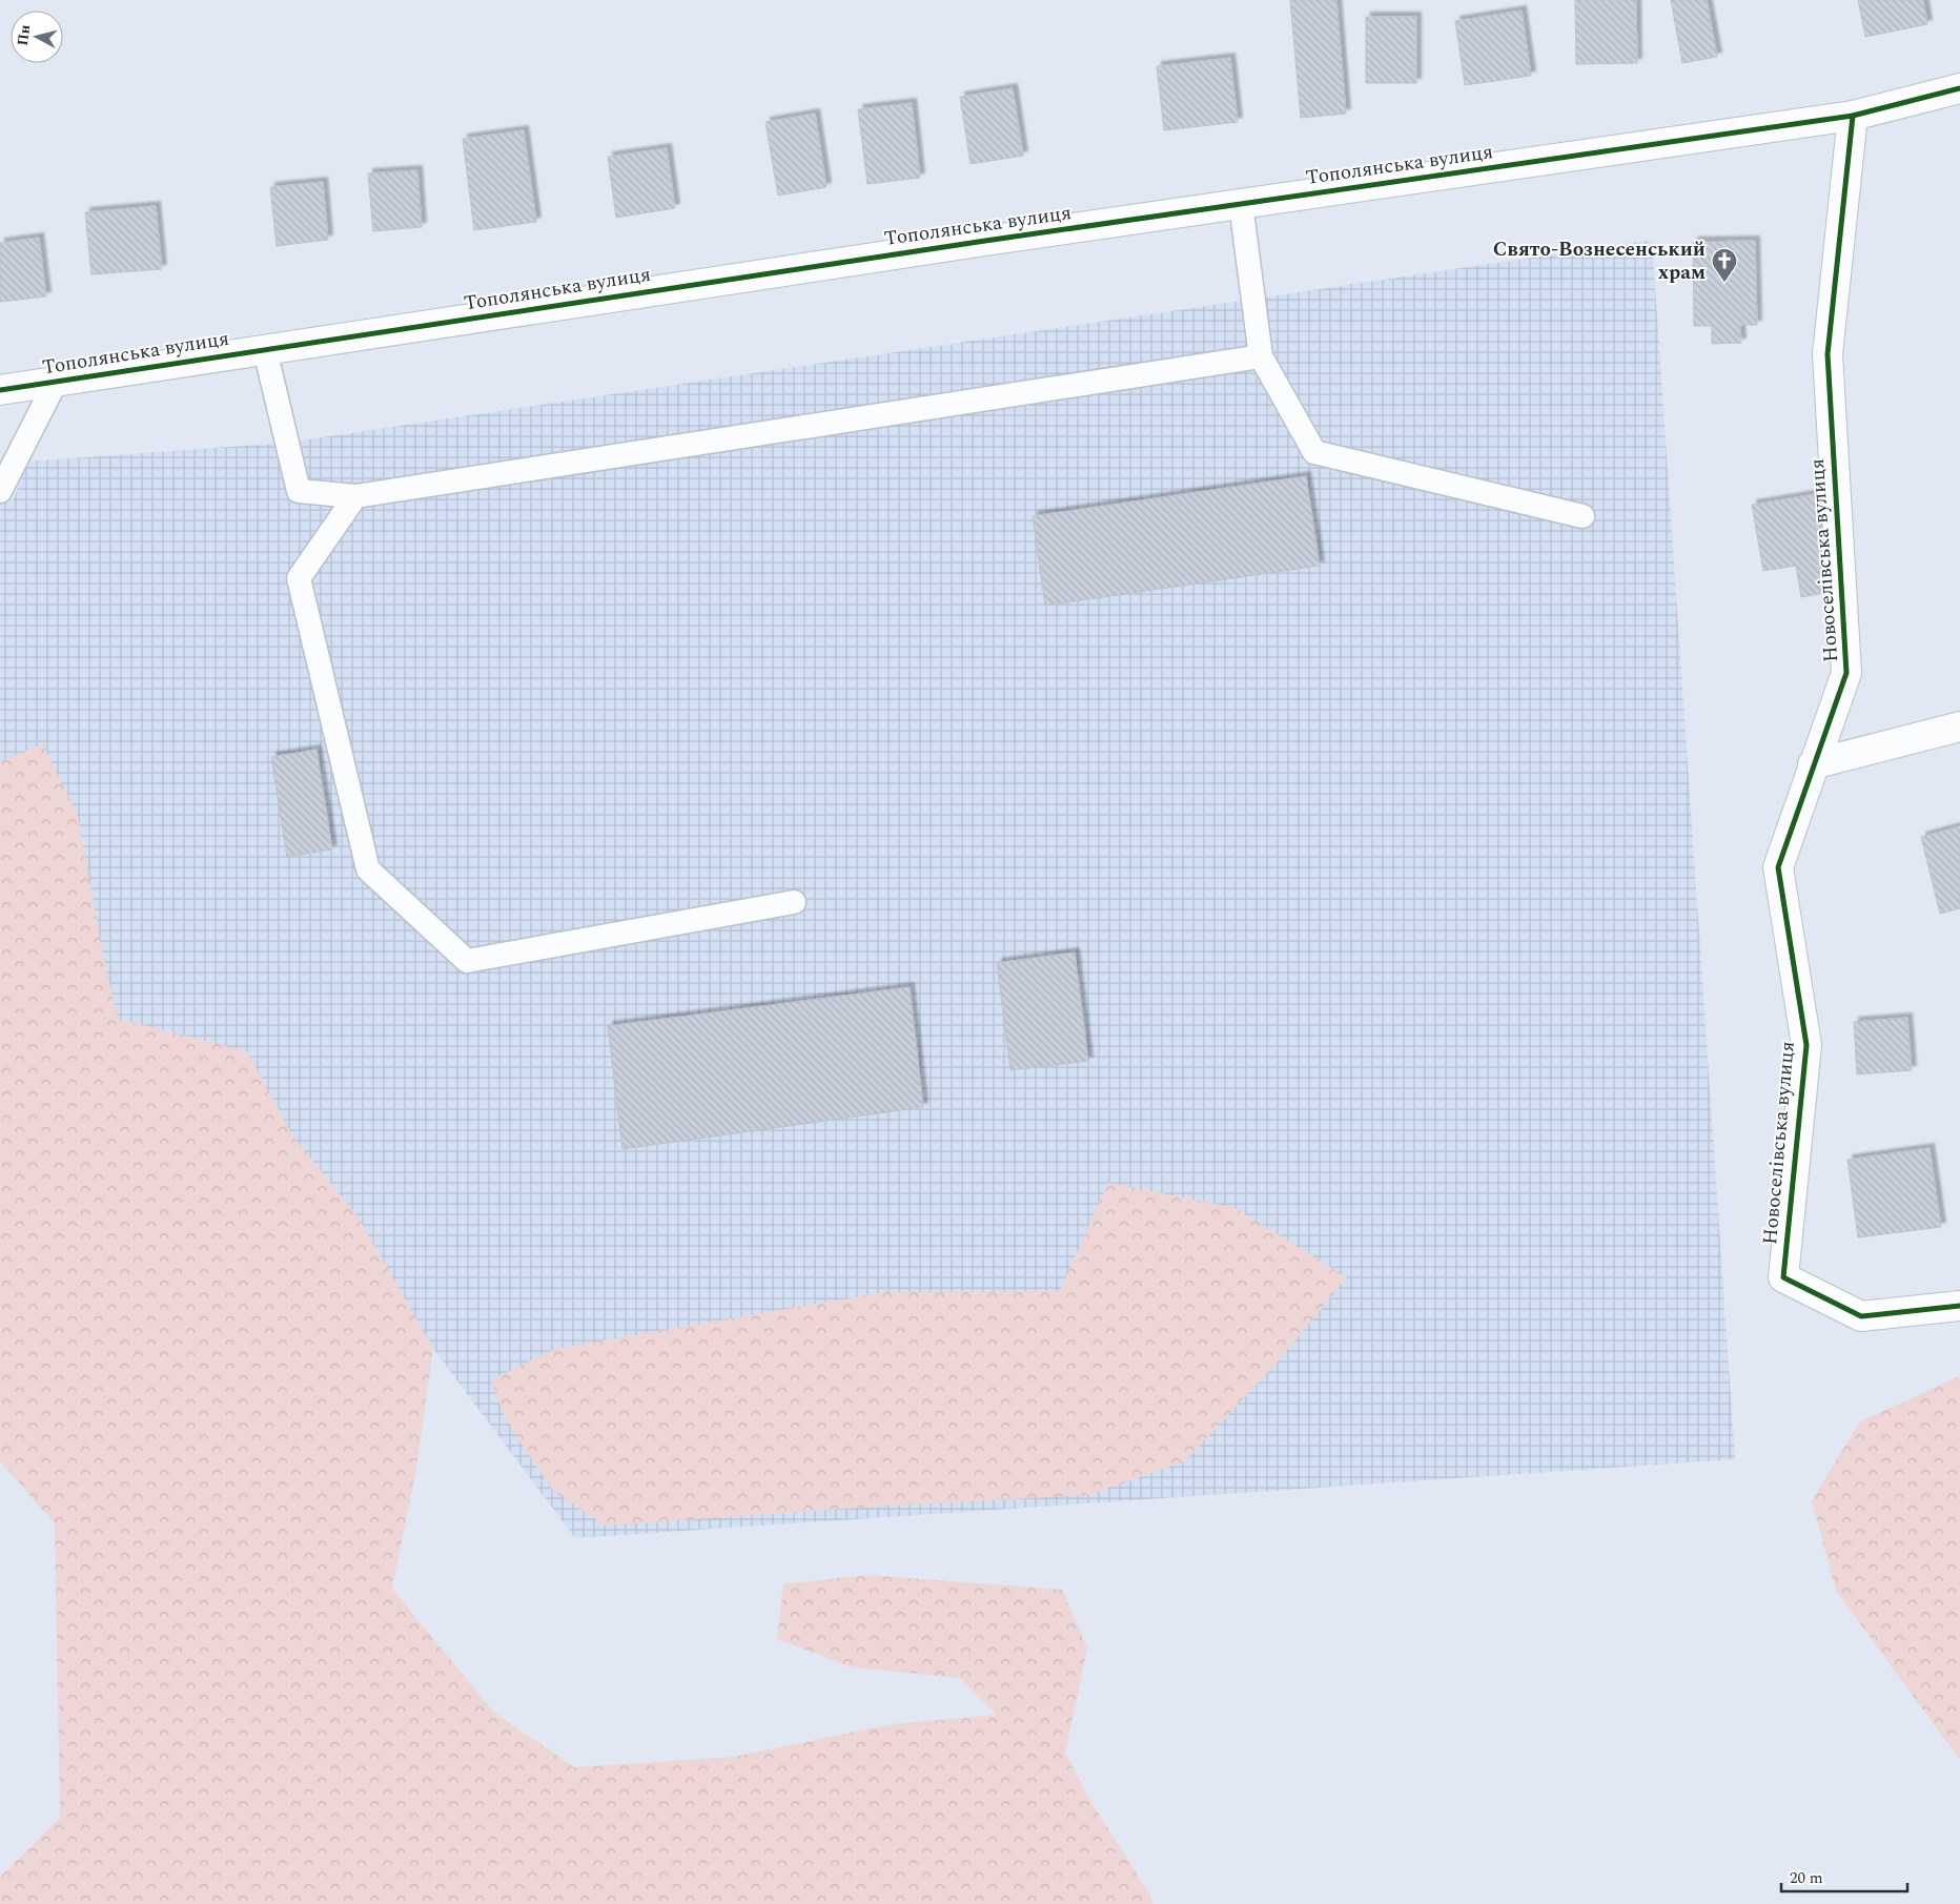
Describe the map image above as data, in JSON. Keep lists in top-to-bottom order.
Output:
{
  "streets": {
    "street": ["Тополянська вулиця", "Новоселівська вулиця"]
  },
  "crossings": [
    ["Тополянська вулиця", "Новоселівська вулиця"]
  ],
  "places": {
    "church": ["Свято-Вознесенський храм"]
  },
  "scale_bar": "20 m",
  "north": "left"
}
